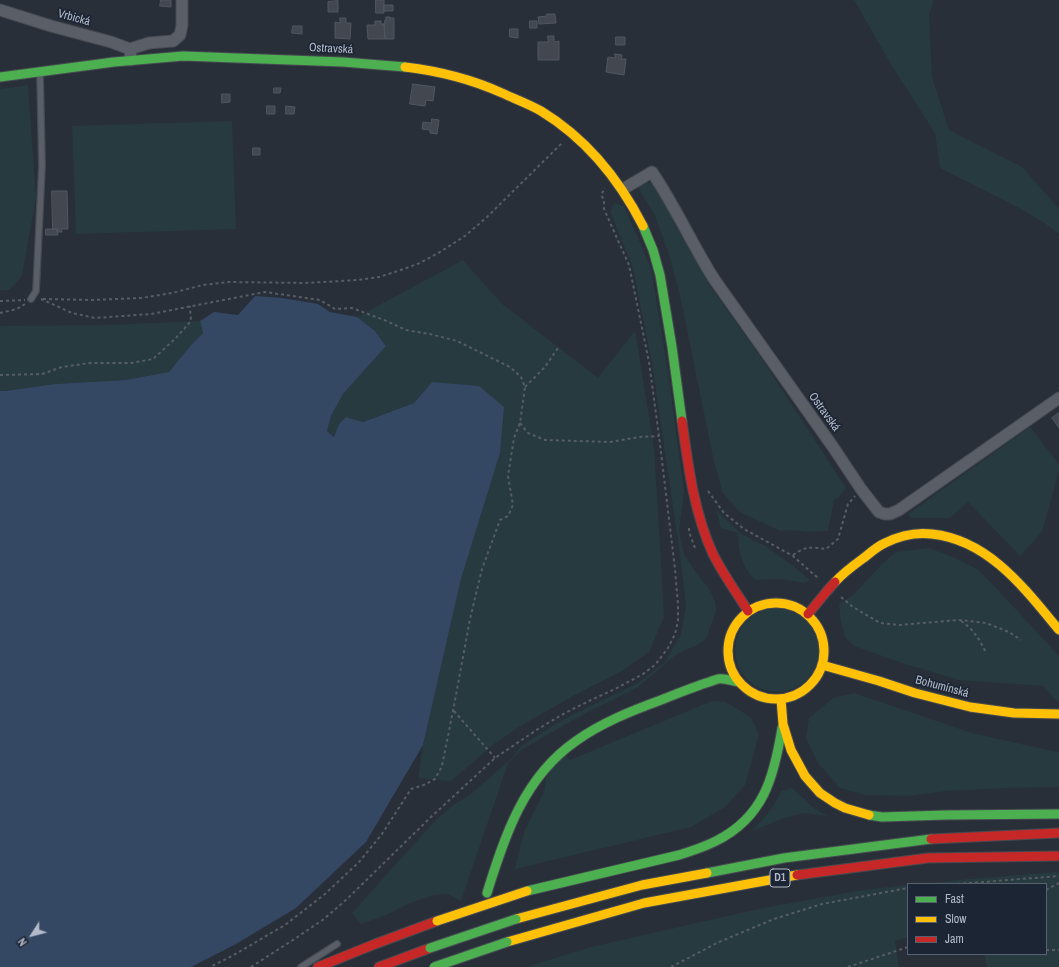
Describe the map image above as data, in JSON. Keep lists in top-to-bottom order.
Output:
{
  "streets": {
    "main road": ["Ostravská", "Bohumínská", "D1"],
    "street": ["Vrbická"]
  },
  "crossings": [
    ["Vrbická", "Ostravská"],
    ["Ostravská", "Bohumínská"]
  ],
  "legend": ["Fast", "Slow", "Jam"],
  "north": "bottom left"
}
